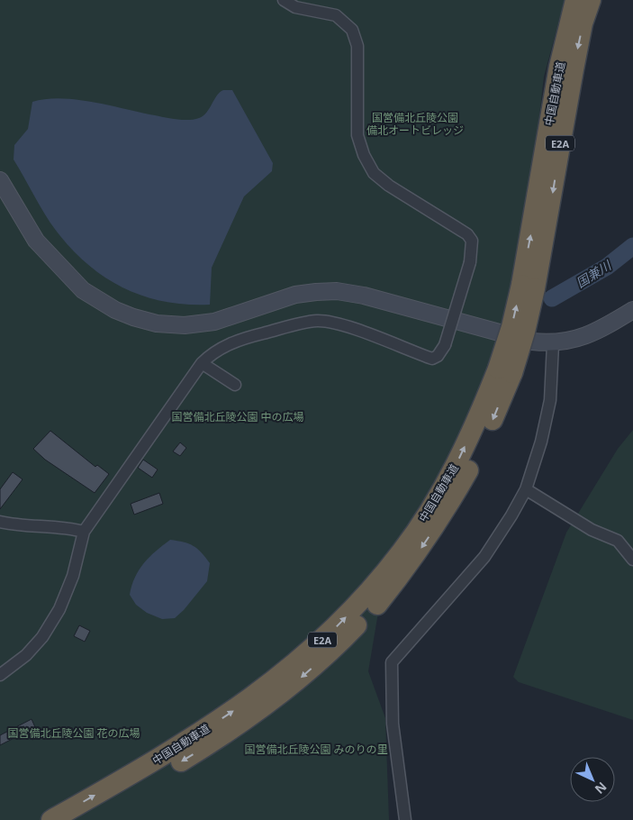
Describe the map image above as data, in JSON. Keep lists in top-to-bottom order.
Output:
{
  "streets": {
    "highway": ["中国自動車道", "E2A"]
  },
  "water": ["国兼川"],
  "parks": [
    "国営備北丘陵公園 備北オートビレッジ",
    "国営備北丘陵公園 中の広場",
    "国営備北丘陵公園 花の広場",
    "国営備北丘陵公園 みのりの里"
  ],
  "north": "bottom right"
}
